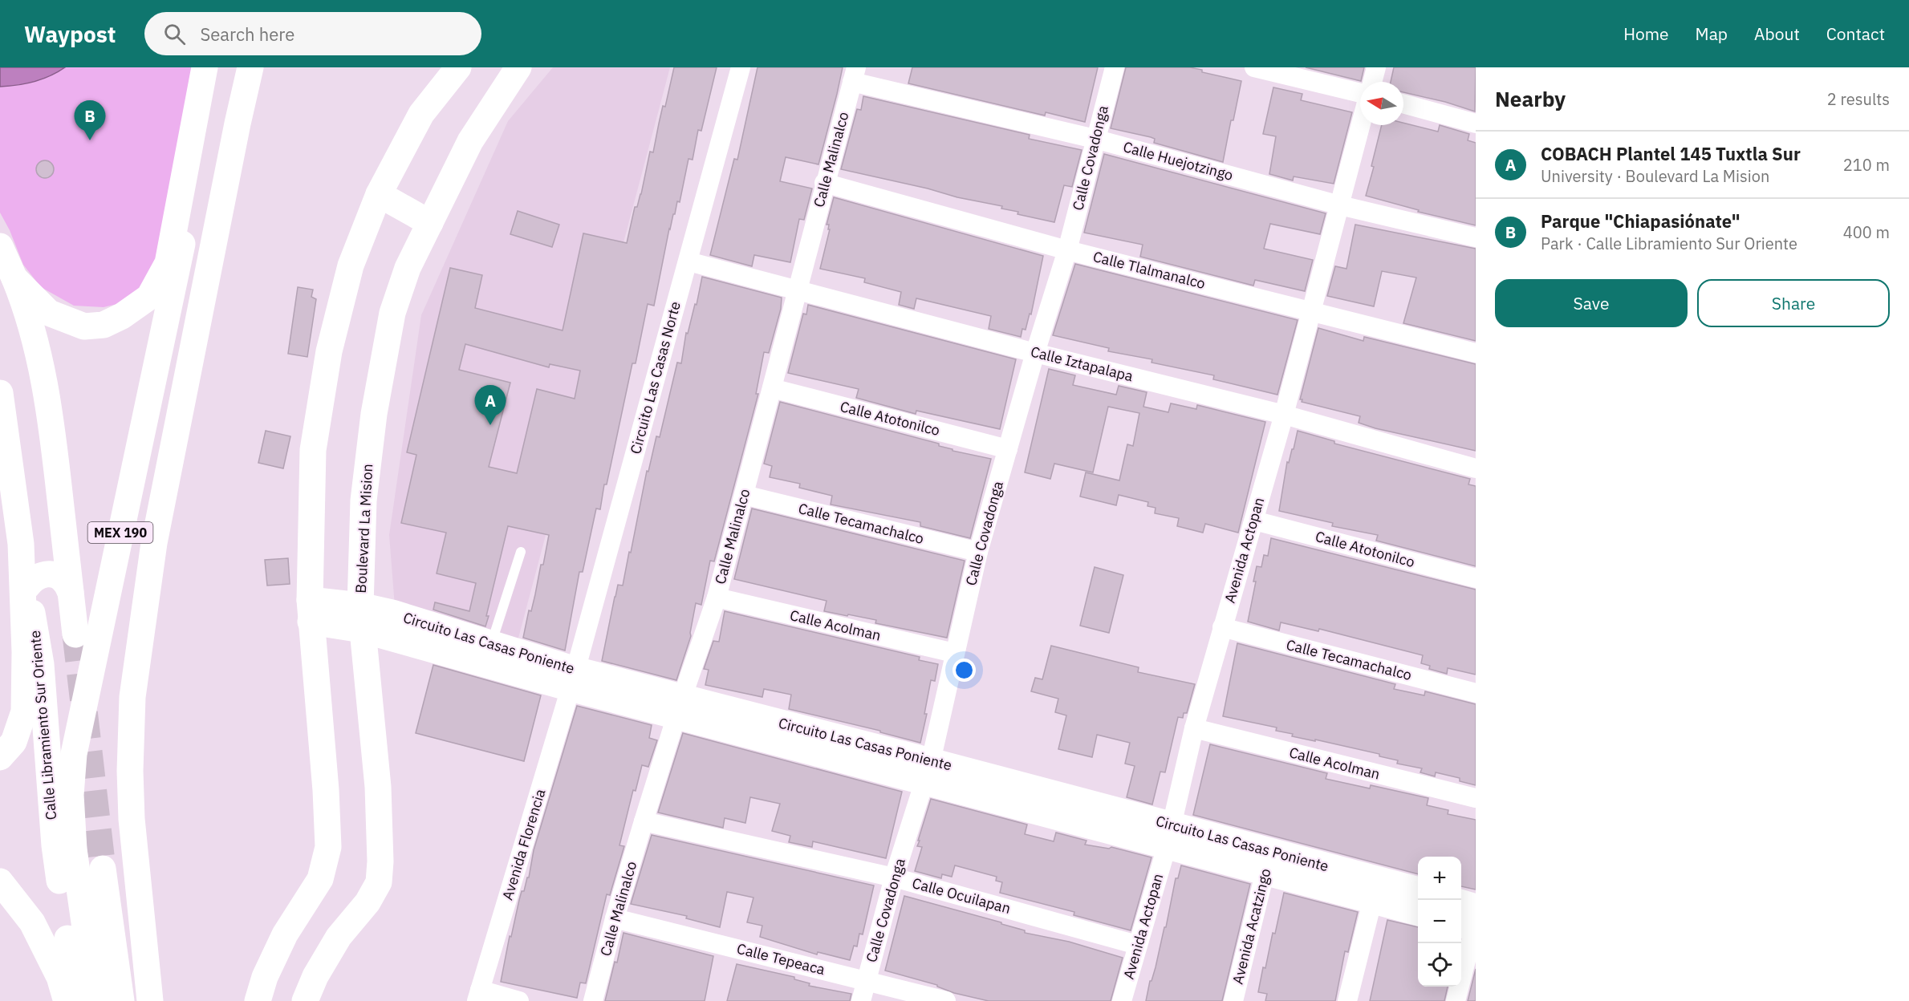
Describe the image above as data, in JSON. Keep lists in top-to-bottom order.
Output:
{
  "streets": {
    "main road": [
      "Boulevard La Mision",
      "MEX 190",
      "Circuito Las Casas Poniente",
      "Calle Libramiento Sur Oriente"
    ],
    "street": [
      "Calle Covadonga",
      "Calle Malinalco",
      "Calle Huejotzingo",
      "Calle Tlalmanalco",
      "Calle Iztapalapa",
      "Circuito Las Casas Norte",
      "Calle Atotonilco",
      "Calle Tecamachalco",
      "Avenida Actopan",
      "Calle Acolman",
      "Avenida Florencia",
      "Calle Ocuilapan",
      "Avenida Acatzingo",
      "Calle Tepeaca"
    ]
  },
  "crossings": [
    ["Calle Covadonga", "Calle Huejotzingo"],
    ["Calle Covadonga", "Calle Tlalmanalco"],
    ["Calle Covadonga", "Calle Iztapalapa"],
    ["Calle Covadonga", "Calle Atotonilco"],
    ["Calle Covadonga", "Calle Tecamachalco"],
    ["Calle Covadonga", "Calle Acolman"],
    ["Calle Covadonga", "Circuito Las Casas Poniente"],
    ["Calle Covadonga", "Calle Ocuilapan"],
    ["Calle Covadonga", "Calle Tepeaca"],
    ["Calle Malinalco", "Calle Huejotzingo"],
    ["Calle Malinalco", "Calle Tlalmanalco"],
    ["Calle Malinalco", "Calle Iztapalapa"],
    ["Calle Malinalco", "Calle Atotonilco"],
    ["Calle Malinalco", "Calle Tecamachalco"],
    ["Calle Malinalco", "Calle Acolman"],
    ["Calle Malinalco", "Circuito Las Casas Poniente"],
    ["Calle Malinalco", "Calle Ocuilapan"],
    ["Calle Malinalco", "Calle Tepeaca"],
    ["Calle Huejotzingo", "Avenida Actopan"],
    ["Calle Tlalmanalco", "Avenida Actopan"],
    ["Calle Iztapalapa", "Circuito Las Casas Norte"],
    ["Calle Iztapalapa", "Avenida Actopan"],
    ["Circuito Las Casas Norte", "Circuito Las Casas Poniente"],
    ["Circuito Las Casas Norte", "Avenida Florencia"],
    ["Calle Atotonilco", "Avenida Actopan"],
    ["Calle Tecamachalco", "Avenida Actopan"],
    ["Boulevard La Mision", "Circuito Las Casas Poniente"],
    ["Avenida Actopan", "Calle Acolman"],
    ["Avenida Actopan", "Circuito Las Casas Poniente"],
    ["Avenida Actopan", "Calle Ocuilapan"],
    ["Circuito Las Casas Poniente", "Avenida Florencia"],
    ["Circuito Las Casas Poniente", "Avenida Acatzingo"]
  ],
  "north": "left",
  "page": {
    "header": "Waypost",
    "search": "Search here",
    "nav": [
      "Home",
      "Map",
      "About",
      "Contact"
    ],
    "heading": ["Nearby", "2 results"],
    "pins": ["B", "A"],
    "list": [
      {
        "mark": "A",
        "name": "COBACH Plantel 145 Tuxtla Sur",
        "note": "University · Boulevard La Mision",
        "value": "210 m"
      },
      {
        "mark": "B",
        "name": "Parque \"Chiapasiónate\"",
        "note": "Park · Calle Libramiento Sur Oriente",
        "value": "400 m"
      }
    ],
    "buttons": ["Save", "Share"],
    "map_buttons": ["+", "−"]
  }
}
